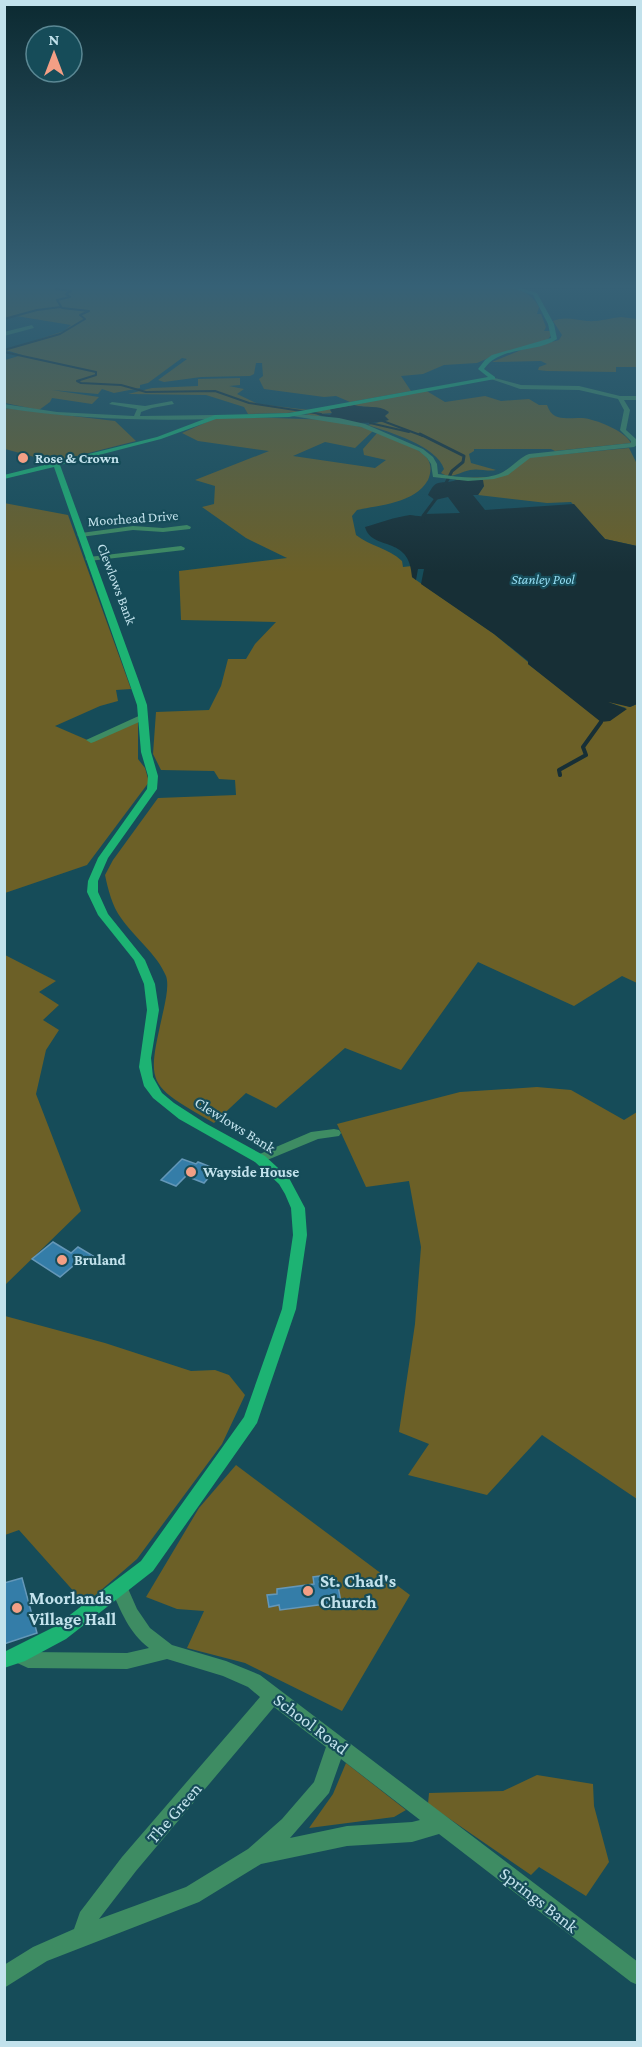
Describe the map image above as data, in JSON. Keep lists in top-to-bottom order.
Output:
{
  "streets": {
    "street": [
      "Moorhead Drive",
      "Clewlows Bank",
      "School Road",
      "The Green",
      "Springs Bank"
    ]
  },
  "crossings": [
    ["Moorhead Drive", "Clewlows Bank"],
    ["Clewlows Bank", "School Road"],
    ["School Road", "The Green"],
    ["School Road", "Springs Bank"]
  ],
  "water": ["Stanley Pool"],
  "places": [
    "Rose & Crown",
    "Wayside House",
    "Bruland",
    "St. Chad's Church",
    "Moorlands Village Hall"
  ],
  "north": "top"
}
